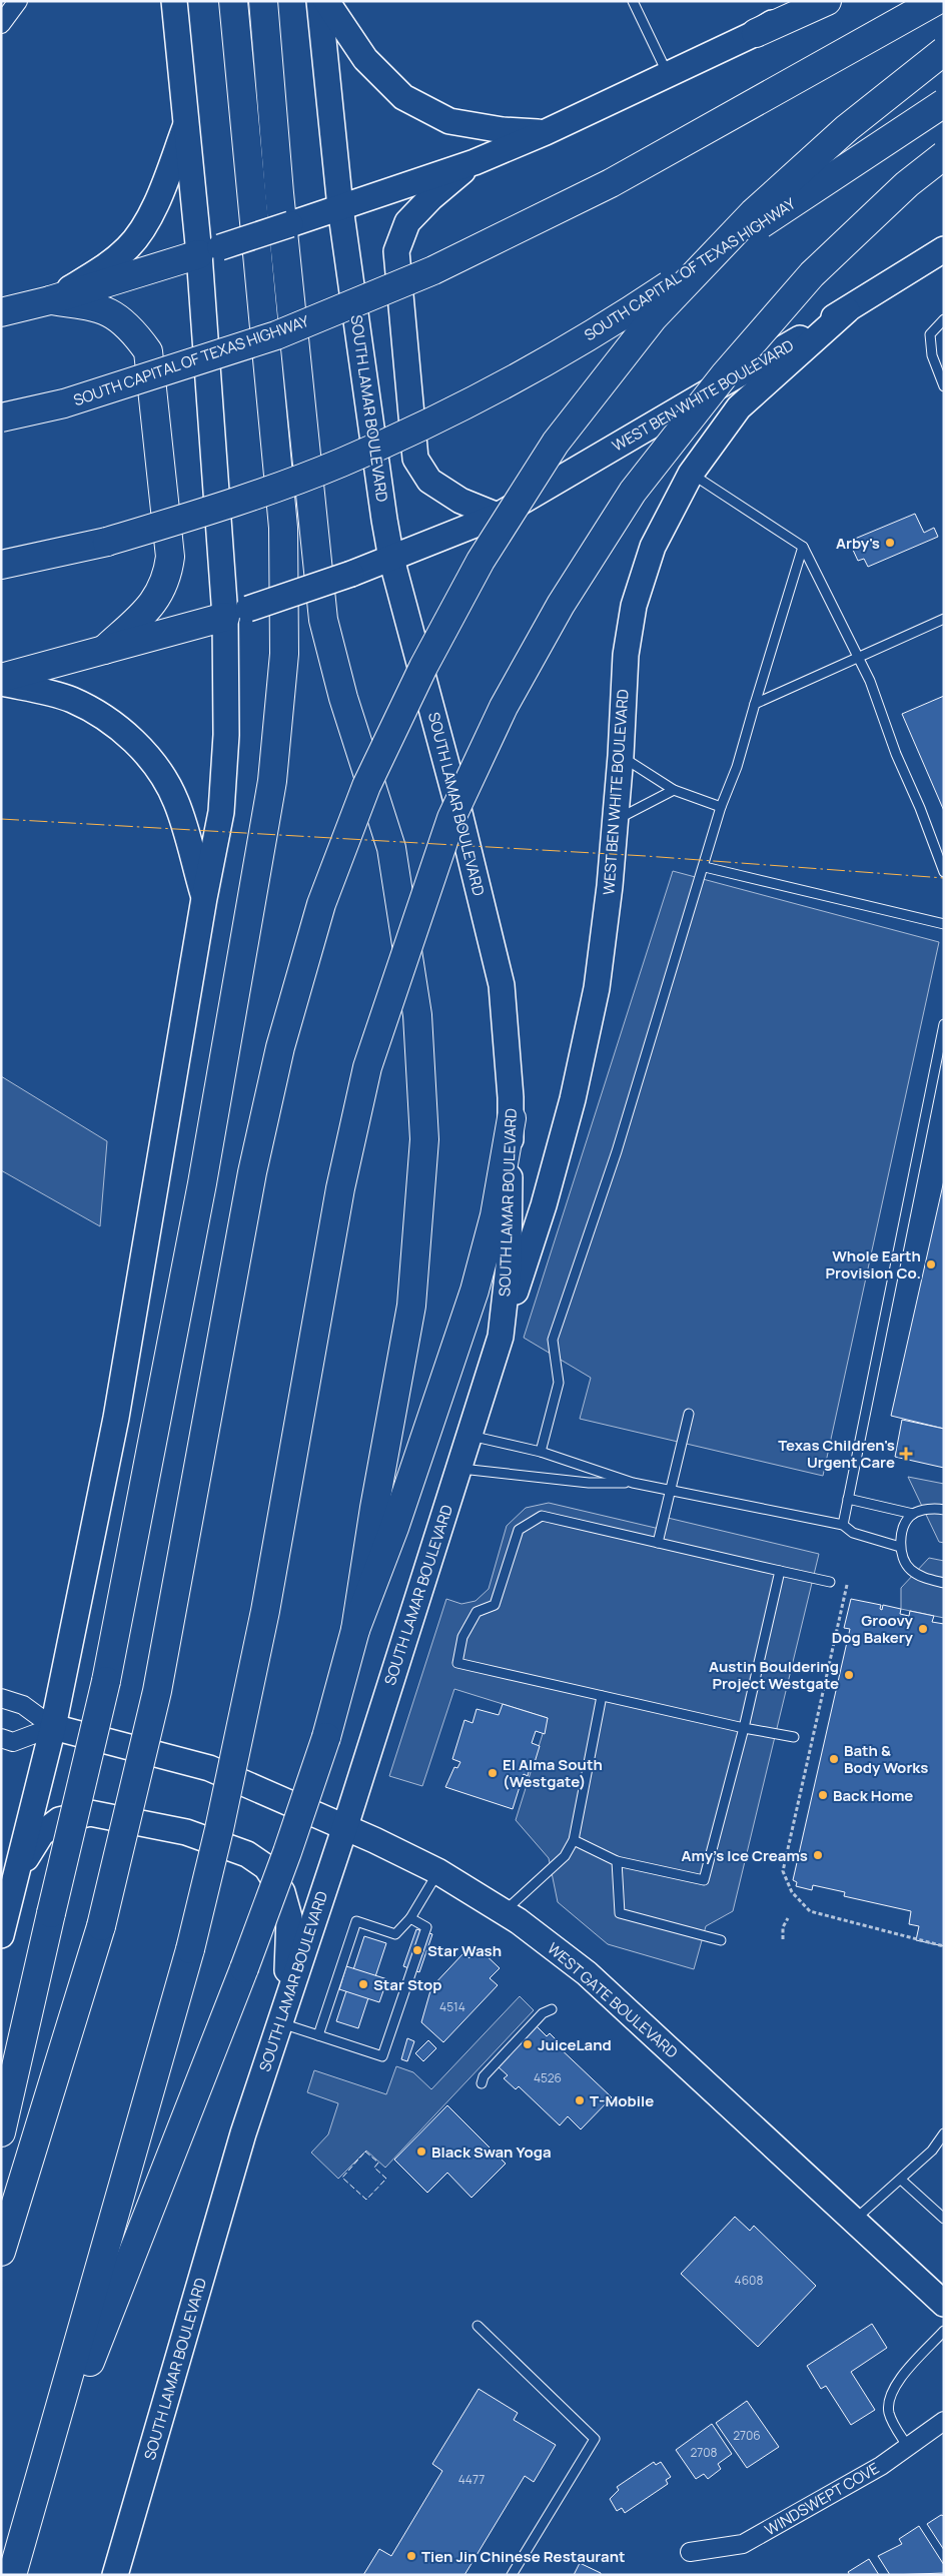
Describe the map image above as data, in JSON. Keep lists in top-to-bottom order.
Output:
{
  "streets": {
    "highway": ["SOUTH CAPITAL OF TEXAS HIGHWAY"],
    "main road": ["WEST BEN WHITE BOULEVARD", "SOUTH LAMAR BOULEVARD", "WEST GATE BOULEVARD"],
    "street": ["WINDSWEPT COVE"]
  },
  "crossings": [
    ["WEST BEN WHITE BOULEVARD", "SOUTH LAMAR BOULEVARD"],
    ["SOUTH LAMAR BOULEVARD", "WEST GATE BOULEVARD"]
  ],
  "places": {
    "other": [
      "Arby's",
      "Whole Earth Provision Co.",
      "Groovy Dog Bakery",
      "Austin Bouldering Project Westgate",
      "Bath & Body Works",
      "El Alma South (Westgate)",
      "Back Home",
      "Amy's Ice Creams",
      "Star Wash",
      "Star Stop",
      "JuiceLand",
      "T-Mobile",
      "Black Swan Yoga",
      "Tien Jin Chinese Restaurant"
    ],
    "health": ["Texas Children's Urgent Care"]
  },
  "house_numbers": [
    "4514",
    "4526",
    "4608",
    "2706",
    "2708",
    "4477"
  ]
}
